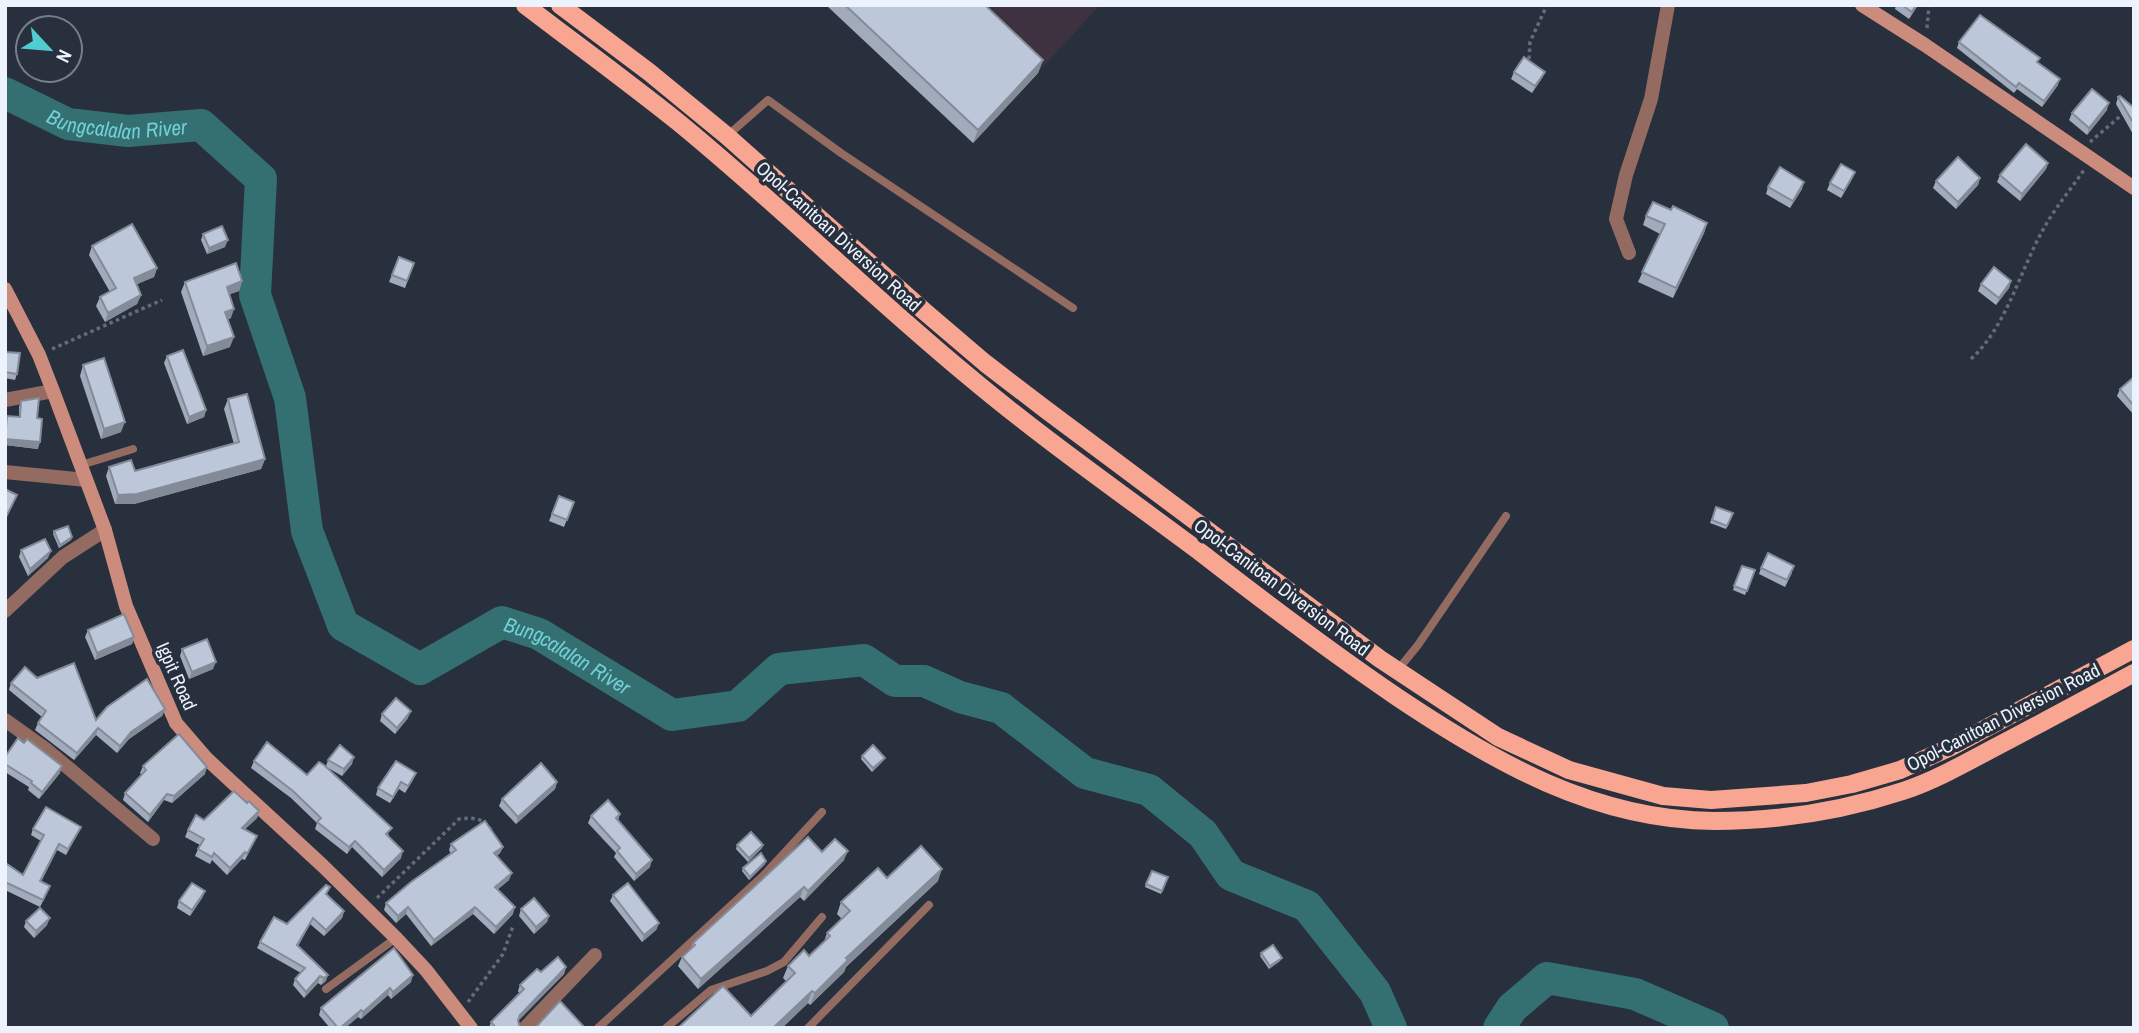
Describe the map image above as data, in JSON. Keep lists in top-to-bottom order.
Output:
{
  "streets": {
    "main road": ["Opol-Canitoan Diversion Road"],
    "street": ["Igpit Road"]
  },
  "water": ["Bungcalalan River"],
  "north": "bottom right"
}
